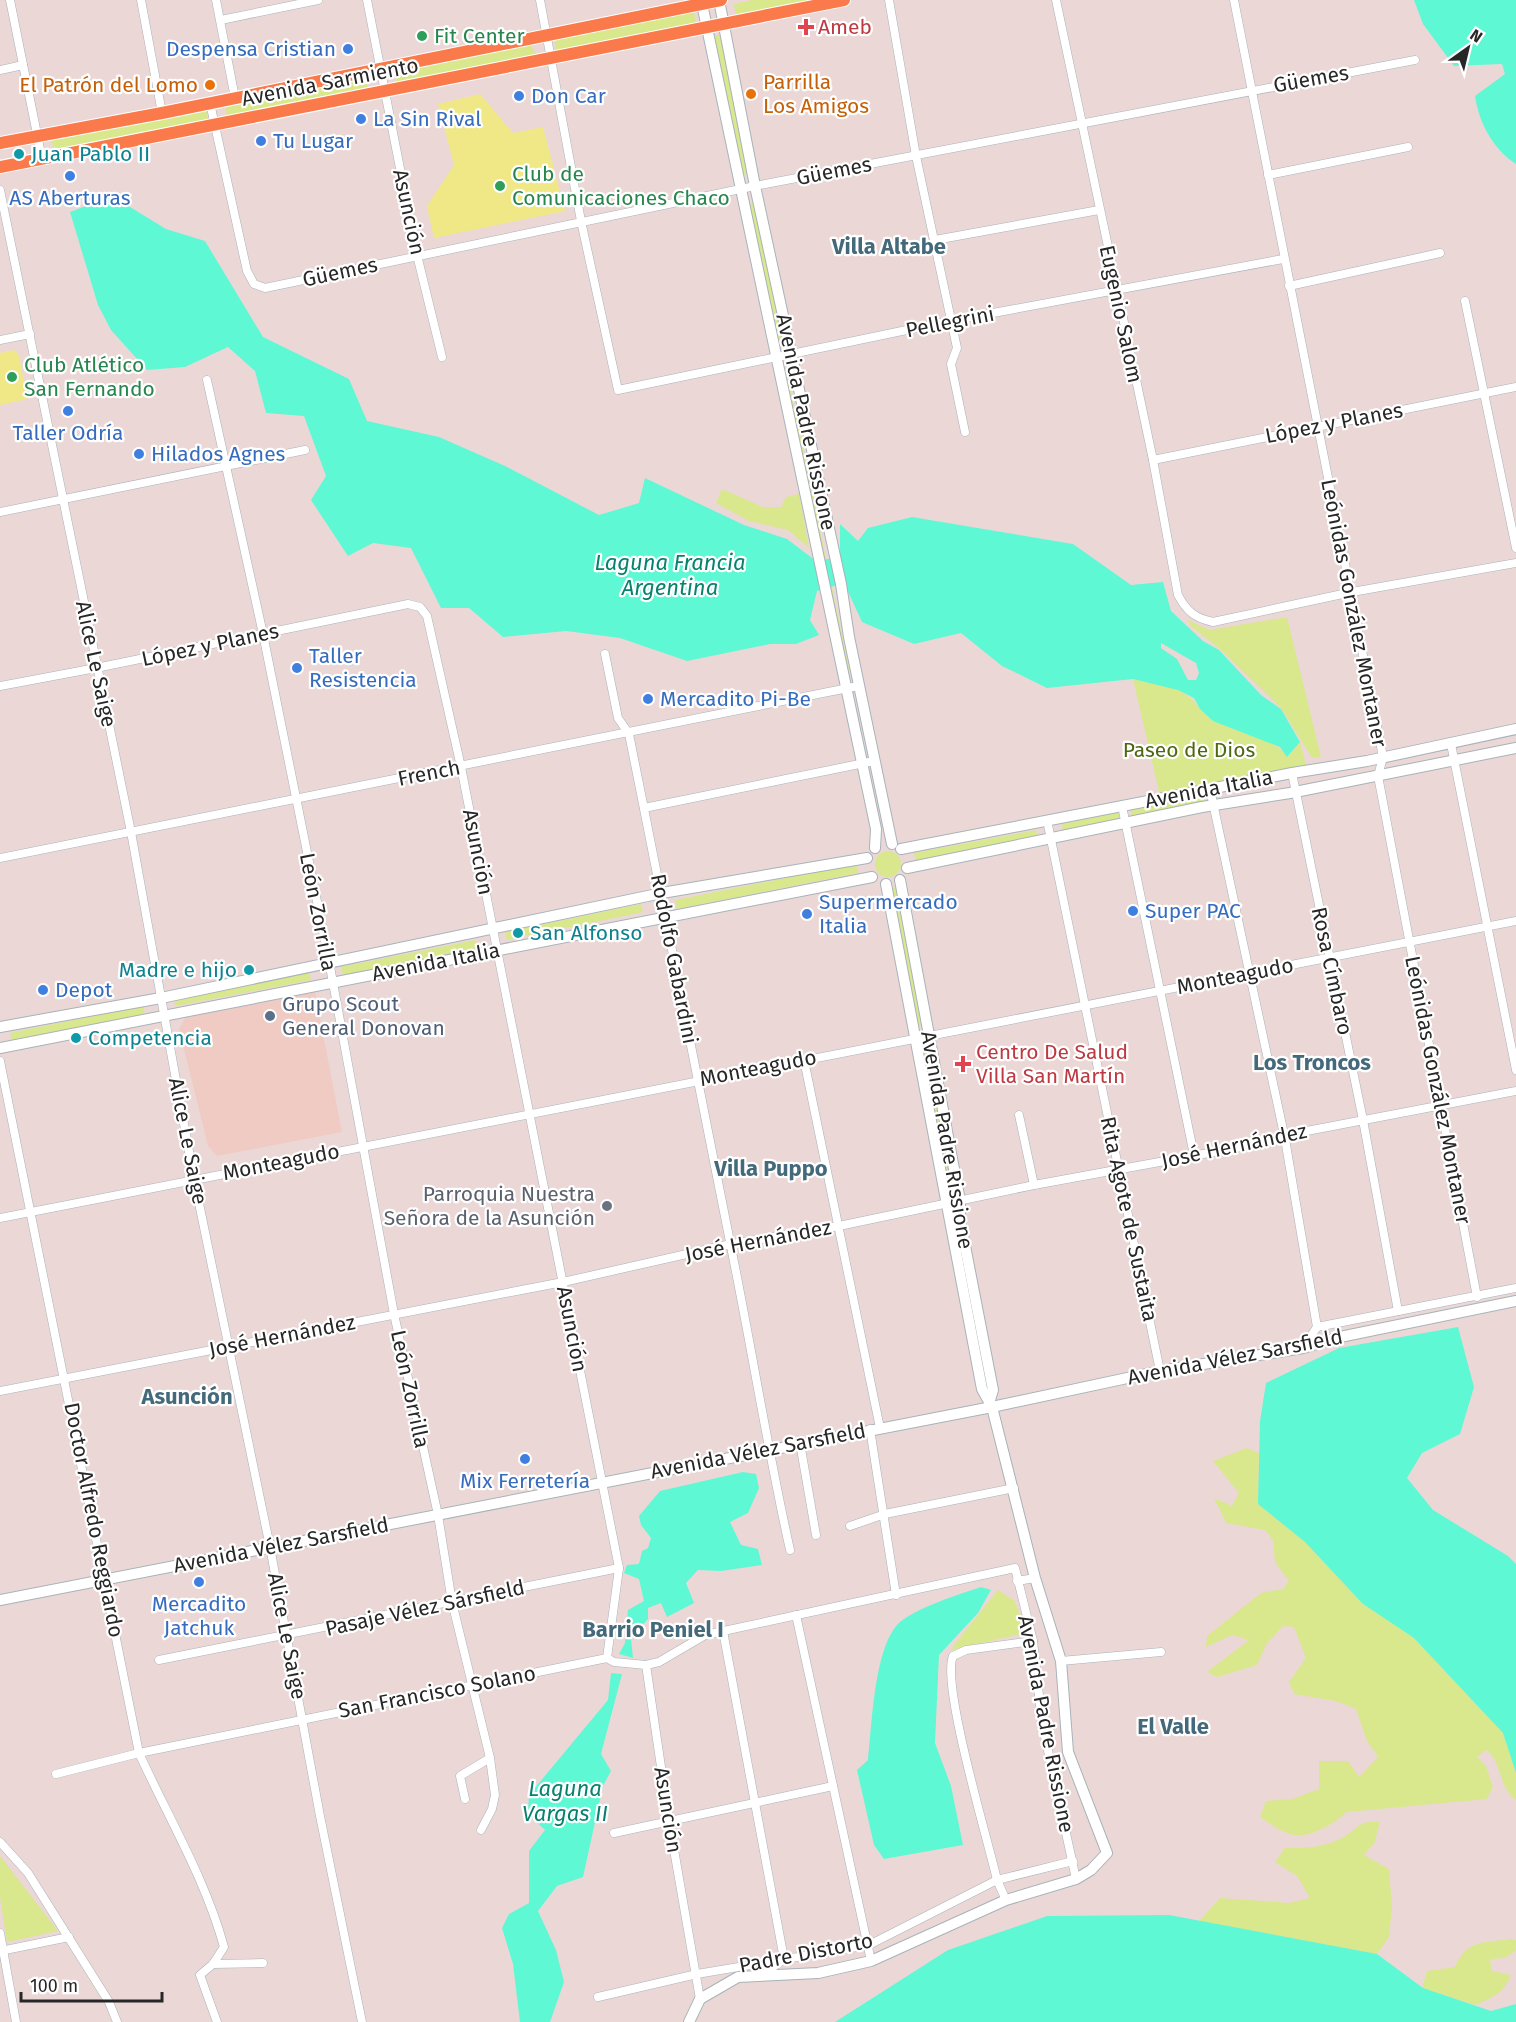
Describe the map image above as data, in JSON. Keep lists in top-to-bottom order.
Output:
{
  "streets": {
    "main road": [
      "Avenida Sarmiento",
      "Avenida Padre Rissione",
      "Avenida Italia",
      "Avenida Vélez Sarsfield",
      "Padre Distorto"
    ],
    "street": [
      "Güemes",
      "Asunción",
      "Eugenio Salom",
      "Pellegrini",
      "López y Planes",
      "Leónidas González Montaner",
      "Alice Le Saige",
      "French",
      "León Zorrilla",
      "Rodolfo Gabardini",
      "Rosa Címbaro",
      "Monteagudo",
      "José Hernández",
      "Rita Agote de Sustaita",
      "Doctor Alfredo Reggiardo",
      "Pasaje Vélez Sársfield",
      "San Francisco Solano"
    ]
  },
  "crossings": [
    ["Güemes", "Avenida Sarmiento"],
    ["Güemes", "Asunción"],
    ["Güemes", "Eugenio Salom"],
    ["Güemes", "Pellegrini"],
    ["Güemes", "Avenida Padre Rissione"],
    ["Güemes", "Leónidas González Montaner"],
    ["Avenida Sarmiento", "Asunción"],
    ["Avenida Sarmiento", "Avenida Padre Rissione"],
    ["Asunción", "López y Planes"],
    ["Asunción", "French"],
    ["Asunción", "Avenida Italia"],
    ["Asunción", "Monteagudo"],
    ["Asunción", "José Hernández"],
    ["Asunción", "Avenida Vélez Sarsfield"],
    ["Asunción", "Pasaje Vélez Sársfield"],
    ["Asunción", "San Francisco Solano"],
    ["Asunción", "Padre Distorto"],
    ["Eugenio Salom", "Pellegrini"],
    ["Eugenio Salom", "López y Planes"],
    ["Eugenio Salom", "Leónidas González Montaner"],
    ["Pellegrini", "Avenida Padre Rissione"],
    ["Pellegrini", "Leónidas González Montaner"],
    ["Avenida Padre Rissione", "French"],
    ["Avenida Padre Rissione", "Avenida Italia"],
    ["Avenida Padre Rissione", "Monteagudo"],
    ["Avenida Padre Rissione", "José Hernández"],
    ["Avenida Padre Rissione", "Avenida Vélez Sarsfield"],
    ["Avenida Padre Rissione", "Padre Distorto"],
    ["López y Planes", "Leónidas González Montaner"],
    ["López y Planes", "Alice Le Saige"],
    ["López y Planes", "León Zorrilla"],
    ["Leónidas González Montaner", "Avenida Italia"],
    ["Leónidas González Montaner", "Monteagudo"],
    ["Leónidas González Montaner", "José Hernández"],
    ["Leónidas González Montaner", "Avenida Vélez Sarsfield"],
    ["Alice Le Saige", "French"],
    ["Alice Le Saige", "Avenida Italia"],
    ["Alice Le Saige", "Monteagudo"],
    ["Alice Le Saige", "José Hernández"],
    ["Alice Le Saige", "Avenida Vélez Sarsfield"],
    ["Alice Le Saige", "Pasaje Vélez Sársfield"],
    ["Alice Le Saige", "San Francisco Solano"],
    ["French", "León Zorrilla"],
    ["French", "Rodolfo Gabardini"],
    ["Avenida Italia", "León Zorrilla"],
    ["Avenida Italia", "Rodolfo Gabardini"],
    ["Avenida Italia", "Rosa Címbaro"],
    ["Avenida Italia", "Rita Agote de Sustaita"],
    ["León Zorrilla", "Monteagudo"],
    ["León Zorrilla", "José Hernández"],
    ["León Zorrilla", "Avenida Vélez Sarsfield"],
    ["León Zorrilla", "Pasaje Vélez Sársfield"],
    ["León Zorrilla", "San Francisco Solano"],
    ["Rodolfo Gabardini", "Monteagudo"],
    ["Rodolfo Gabardini", "José Hernández"],
    ["Rodolfo Gabardini", "Avenida Vélez Sarsfield"],
    ["Rosa Címbaro", "Monteagudo"],
    ["Rosa Címbaro", "José Hernández"],
    ["Rosa Címbaro", "Avenida Vélez Sarsfield"],
    ["Monteagudo", "Rita Agote de Sustaita"],
    ["Monteagudo", "Doctor Alfredo Reggiardo"],
    ["José Hernández", "Rita Agote de Sustaita"],
    ["José Hernández", "Doctor Alfredo Reggiardo"],
    ["Rita Agote de Sustaita", "Avenida Vélez Sarsfield"],
    ["Avenida Vélez Sarsfield", "Doctor Alfredo Reggiardo"],
    ["Doctor Alfredo Reggiardo", "San Francisco Solano"]
  ],
  "districts": [
    "Villa Altabe",
    "Los Troncos",
    "Villa Puppo",
    "Asunción",
    "Barrio Peniel I",
    "El Valle"
  ],
  "water": ["Laguna Francia Argentina", "Laguna Vargas II"],
  "parks": ["Paseo de Dios"],
  "places": {
    "health": ["Ameb", "Centro De Salud Villa San Martín"],
    "other": [
      "Fit Center",
      "Despensa Cristian",
      "El Patrón del Lomo",
      "Parrilla Los Amigos",
      "Don Car",
      "La Sin Rival",
      "Tu Lugar",
      "Juan Pablo II",
      "AS Aberturas",
      "Club de Comunicaciones Chaco",
      "Club Atlético San Fernando",
      "Taller Odría",
      "Hilados Agnes",
      "Taller Resistencia",
      "Mercadito Pi-Be",
      "Super PAC",
      "Supermercado Italia",
      "San Alfonso",
      "Madre e hijo",
      "Depot",
      "Grupo Scout General Donovan",
      "Competencia",
      "Parroquia Nuestra Señora de la Asunción",
      "Mix Ferretería",
      "Mercadito Jatchuk"
    ]
  },
  "scale_bar": "100 m",
  "north": "top right"
}
